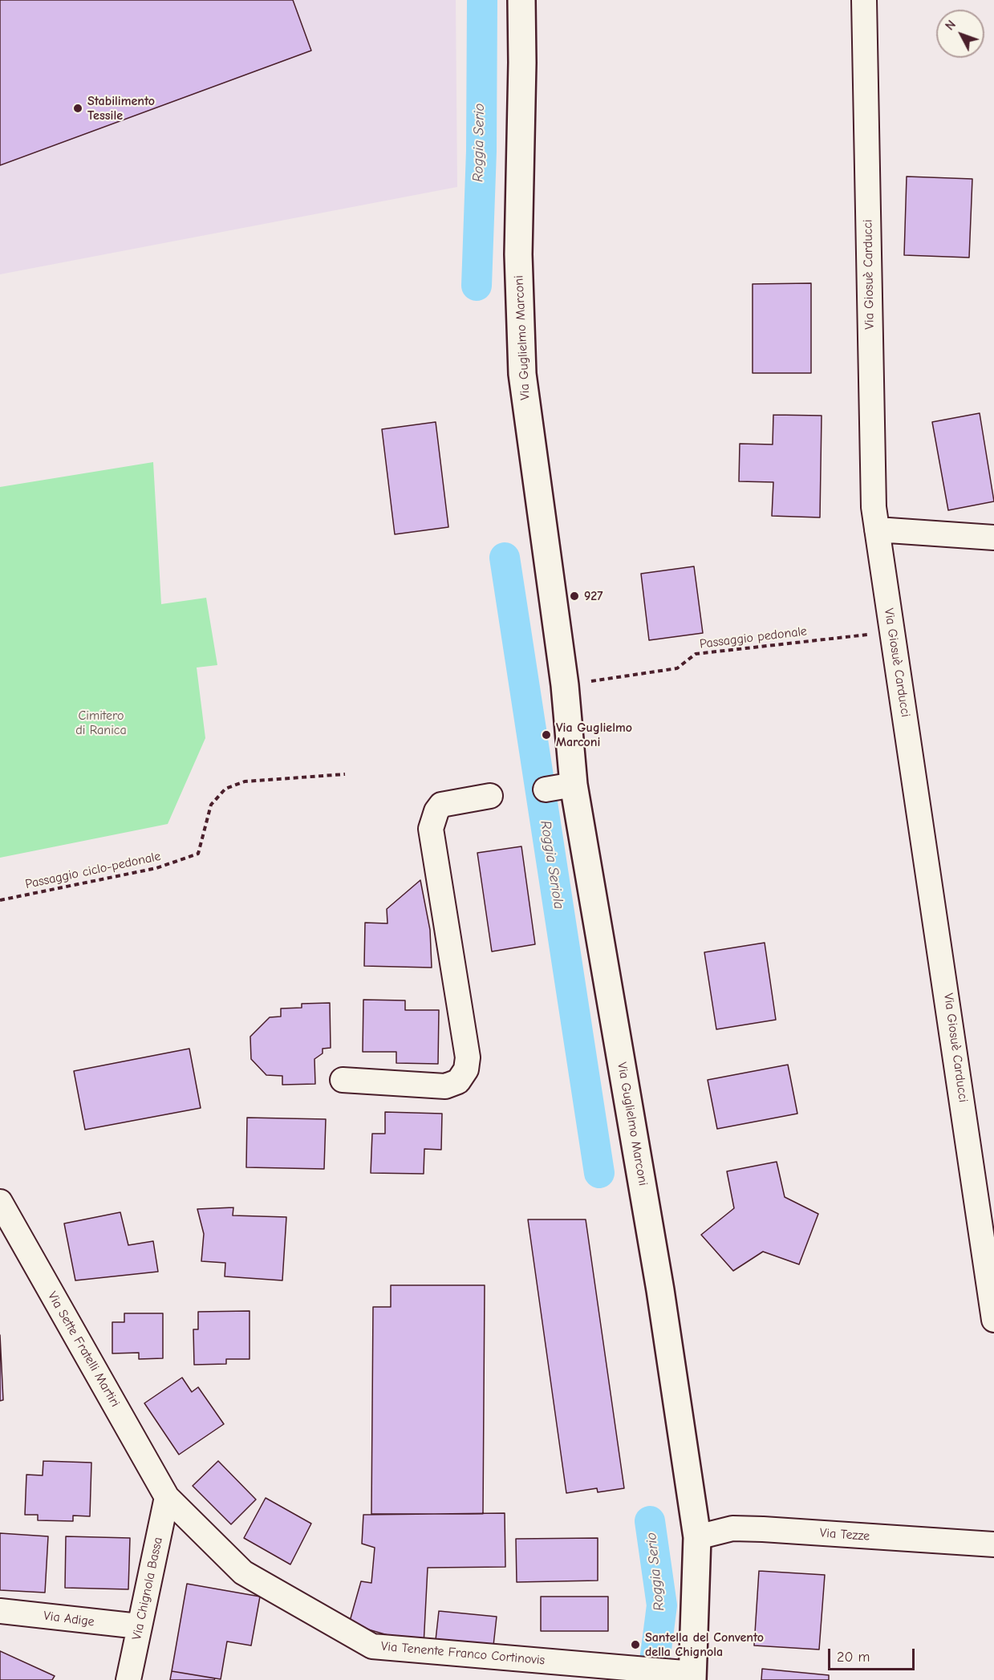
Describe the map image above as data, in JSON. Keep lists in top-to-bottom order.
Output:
{
  "streets": {
    "street": [
      "Via Giosuè Carducci",
      "Via Guglielmo Marconi",
      "Via Sette Fratelli Martiri",
      "Via Tezze",
      "Via Chignola Bassa",
      "Via Adige",
      "Via Tenente Franco Cortinovis"
    ],
    "path": ["Passaggio pedonale", "Passaggio ciclo-pedonale"]
  },
  "crossings": [
    ["Via Giosuè Carducci", "Passaggio pedonale"],
    ["Via Guglielmo Marconi", "Passaggio pedonale"],
    ["Via Guglielmo Marconi", "Via Tezze"],
    ["Via Guglielmo Marconi", "Via Tenente Franco Cortinovis"],
    ["Via Sette Fratelli Martiri", "Via Chignola Bassa"],
    ["Via Sette Fratelli Martiri", "Via Tenente Franco Cortinovis"],
    ["Via Chignola Bassa", "Via Adige"],
    ["Via Chignola Bassa", "Via Tenente Franco Cortinovis"]
  ],
  "water": ["Roggia Serio", "Roggia Seriola"],
  "parks": ["Cimitero di Ranica"],
  "places": [
    "Stabilimento Tessile",
    "927",
    "Via Guglielmo Marconi",
    "Santella del Convento della Chignola"
  ],
  "scale_bar": "20 m",
  "north": "top left"
}
